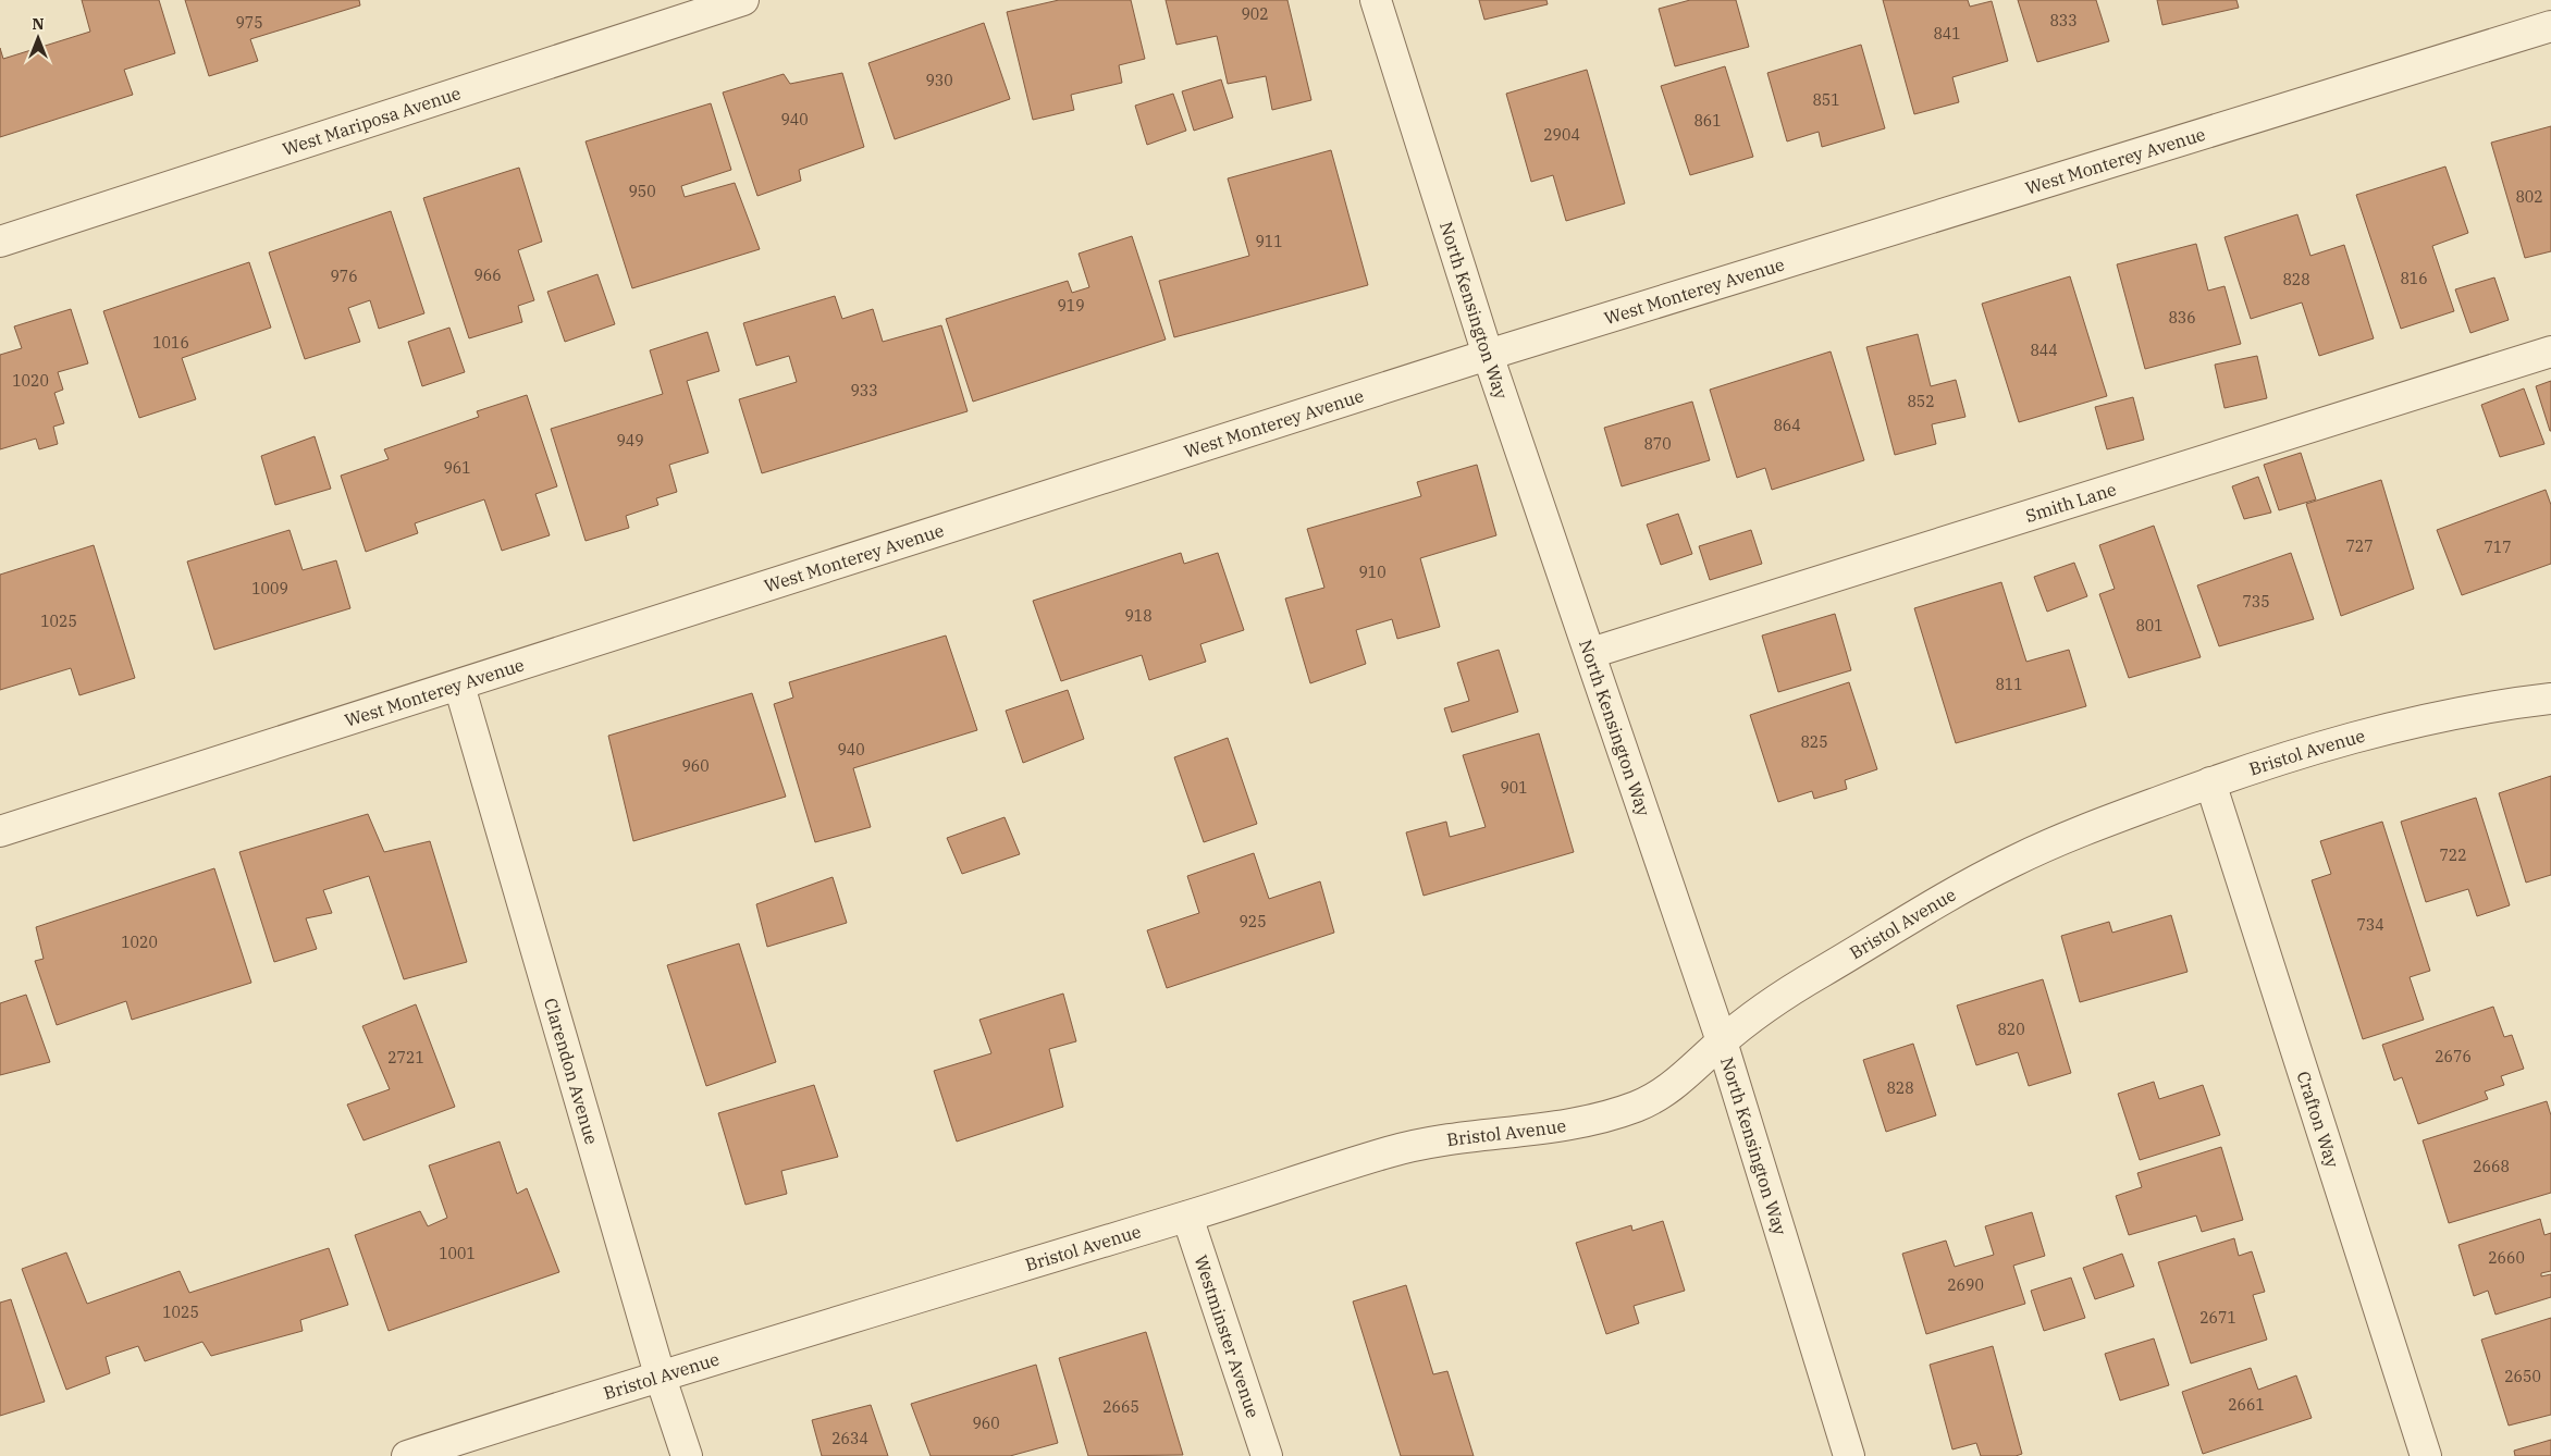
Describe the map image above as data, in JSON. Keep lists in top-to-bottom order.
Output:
{
  "streets": {
    "street": [
      "West Mariposa Avenue",
      "West Monterey Avenue",
      "North Kensington Way",
      "Smith Lane",
      "Bristol Avenue",
      "Clarendon Avenue",
      "Crafton Way",
      "Westminster Avenue"
    ]
  },
  "crossings": [
    ["West Monterey Avenue", "North Kensington Way"],
    ["West Monterey Avenue", "Clarendon Avenue"],
    ["North Kensington Way", "Smith Lane"],
    ["North Kensington Way", "Bristol Avenue"],
    ["Bristol Avenue", "Clarendon Avenue"],
    ["Bristol Avenue", "Crafton Way"],
    ["Bristol Avenue", "Westminster Avenue"]
  ],
  "house_numbers": [
    "902",
    "833",
    "975",
    "841",
    "930",
    "851",
    "940",
    "861",
    "2904",
    "950",
    "802",
    "911",
    "966",
    "976",
    "816",
    "828",
    "919",
    "836",
    "1016",
    "844",
    "1020",
    "933",
    "852",
    "864",
    "949",
    "870",
    "961",
    "727",
    "717",
    "910",
    "1009",
    "735",
    "918",
    "1025",
    "801",
    "811",
    "825",
    "940",
    "960",
    "901",
    "722",
    "925",
    "734",
    "1020",
    "820",
    "2676",
    "2721",
    "828",
    "2668",
    "1001",
    "2660",
    "2690",
    "1025",
    "2671",
    "2650",
    "2661",
    "2665",
    "960",
    "2634"
  ],
  "north": "top"
}
